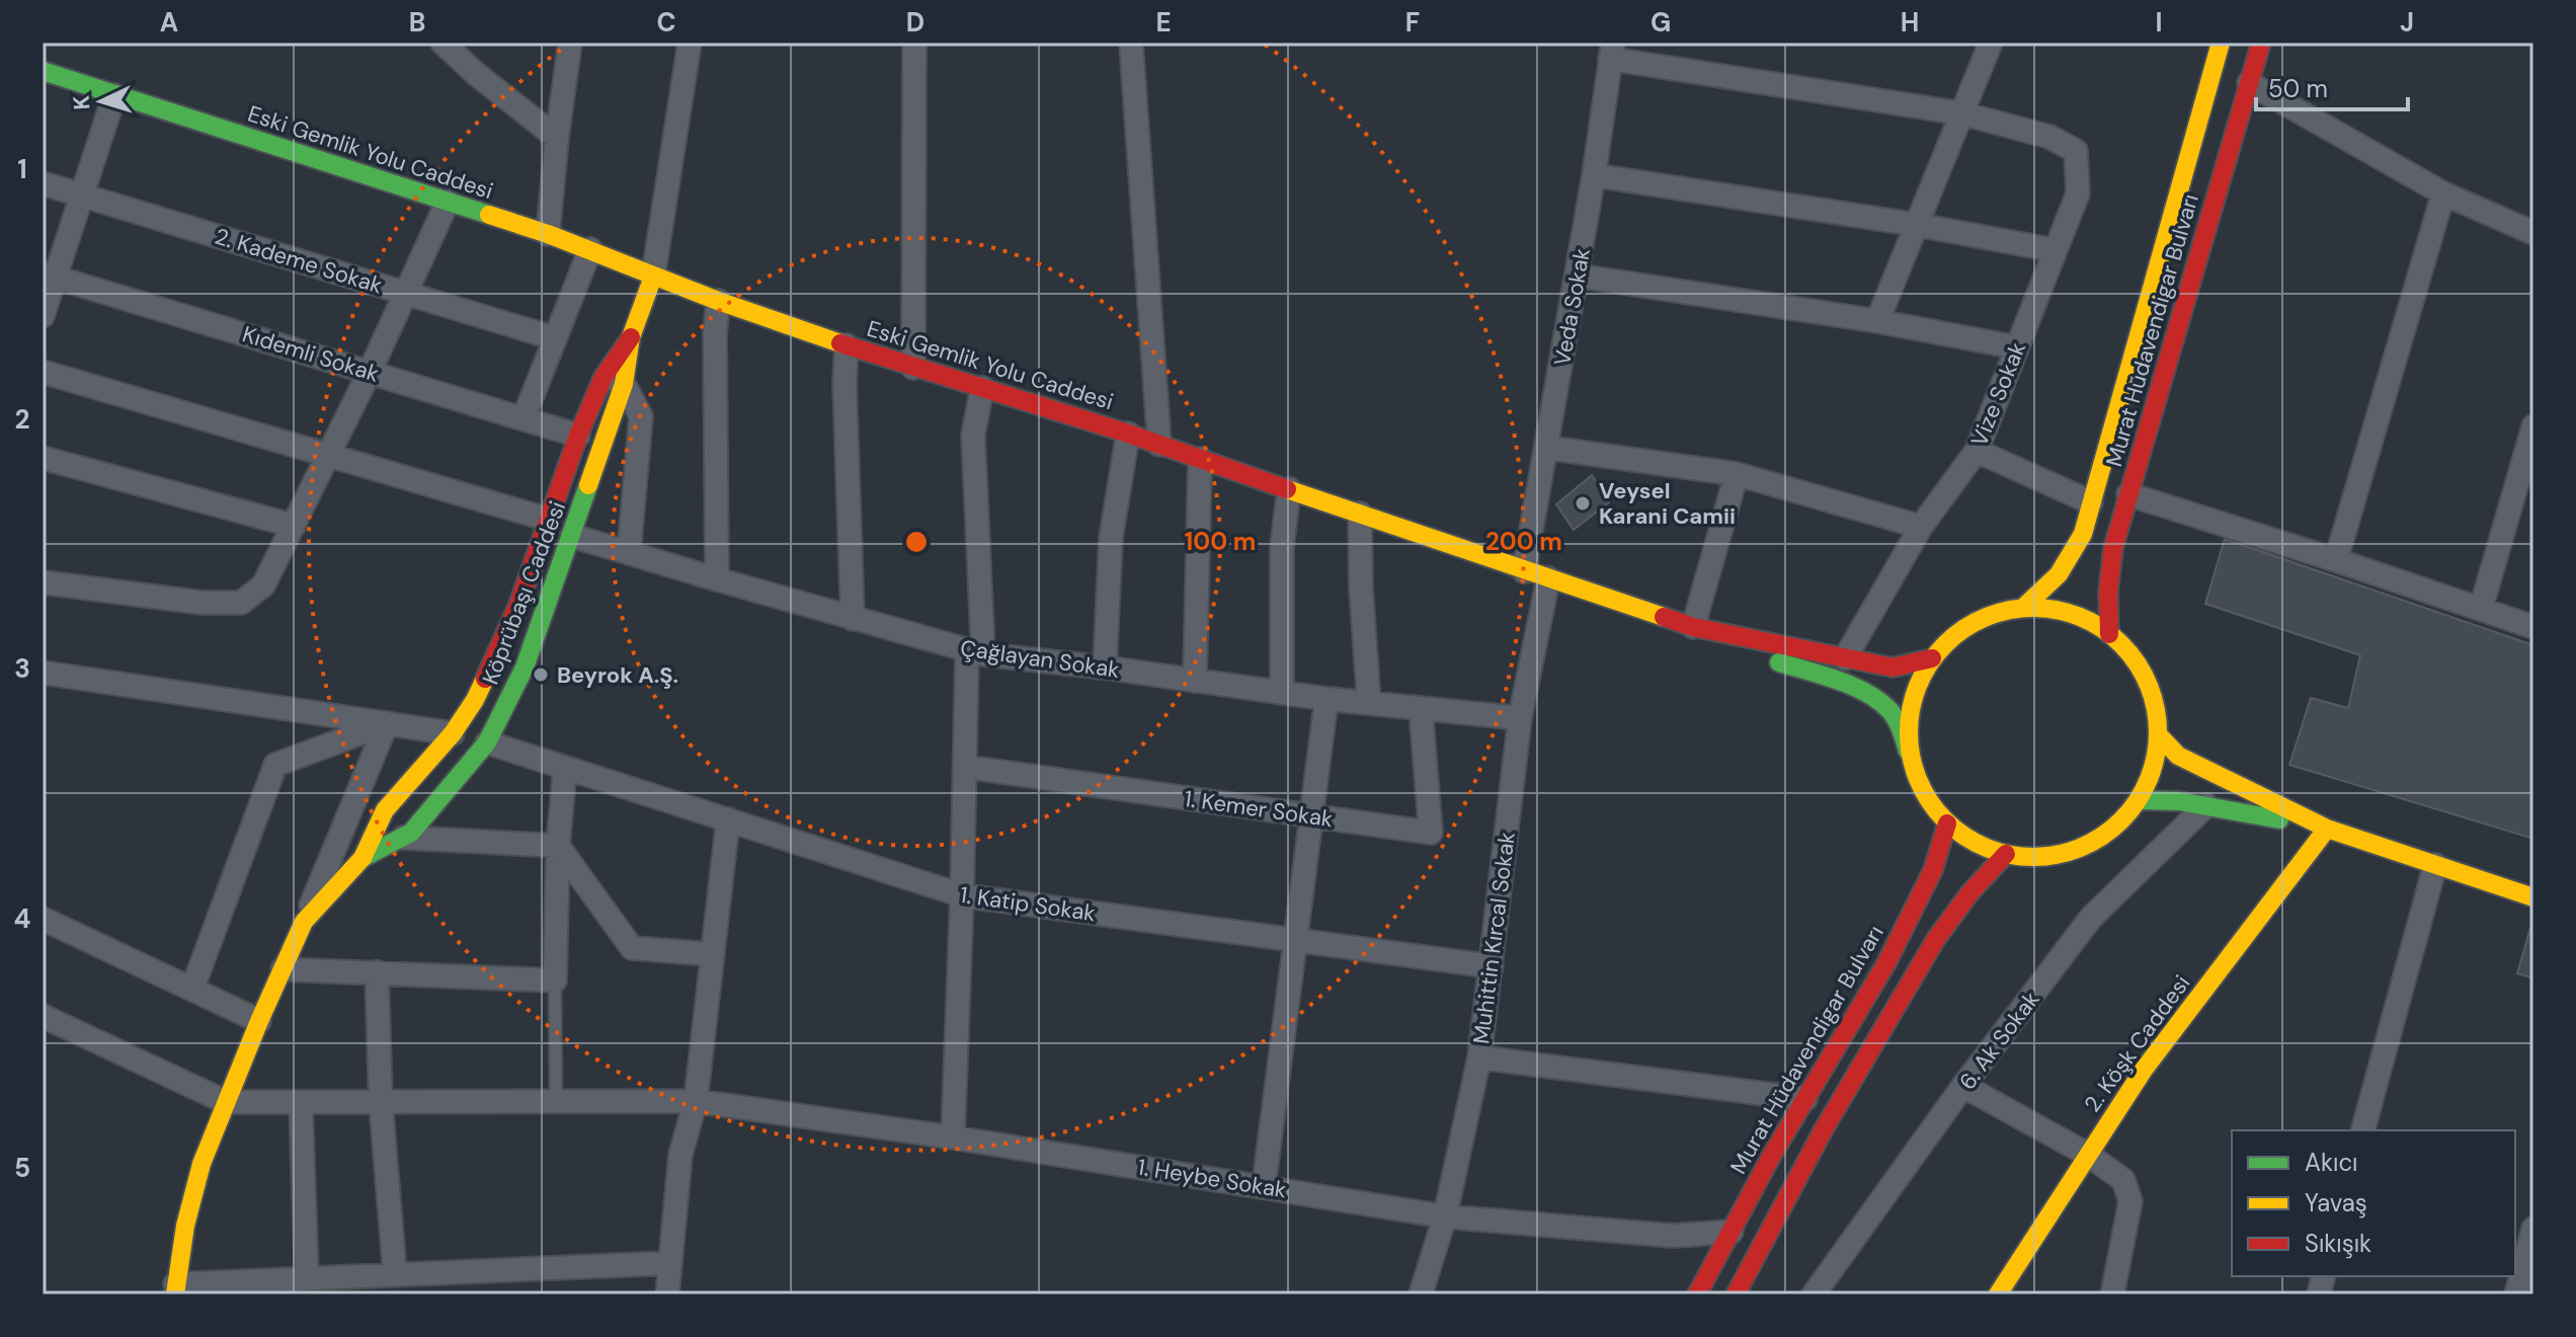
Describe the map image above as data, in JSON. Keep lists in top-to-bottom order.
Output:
{
  "streets": {
    "main road": [
      "Eski Gemlik Yolu Caddesi",
      "Murat Hüdavendigar Bulvarı",
      "Köprübaşı Caddesi",
      "2. Köşk Caddesi"
    ],
    "street": [
      "2. Kademe Sokak",
      "Veda Sokak",
      "Kıdemli Sokak",
      "Vize Sokak",
      "Çağlayan Sokak",
      "1. Kemer Sokak",
      "1. Katip Sokak",
      "Muhittin Kırcal Sokak",
      "6. Ak Sokak",
      "1. Heybe Sokak"
    ]
  },
  "crossings": [
    ["Eski Gemlik Yolu Caddesi", "Veda Sokak"],
    ["Eski Gemlik Yolu Caddesi", "Murat Hüdavendigar Bulvarı"],
    ["Eski Gemlik Yolu Caddesi", "Vize Sokak"],
    ["Eski Gemlik Yolu Caddesi", "Köprübaşı Caddesi"],
    ["Eski Gemlik Yolu Caddesi", "Muhittin Kırcal Sokak"],
    ["Murat Hüdavendigar Bulvarı", "1. Heybe Sokak"],
    ["Kıdemli Sokak", "Köprübaşı Caddesi"],
    ["Köprübaşı Caddesi", "Çağlayan Sokak"],
    ["Köprübaşı Caddesi", "1. Katip Sokak"],
    ["Köprübaşı Caddesi", "1. Heybe Sokak"],
    ["Çağlayan Sokak", "1. Kemer Sokak"],
    ["Çağlayan Sokak", "Muhittin Kırcal Sokak"],
    ["1. Katip Sokak", "Muhittin Kırcal Sokak"],
    ["Muhittin Kırcal Sokak", "1. Heybe Sokak"]
  ],
  "places": ["Veysel Karani Camii", "Beyrok A.Ş."],
  "legend": ["Akıcı", "Yavaş", "Sıkışık"],
  "scale_bar": "50 m",
  "north": "left",
  "grid": {
    "columns": [
      "A",
      "B",
      "C",
      "D",
      "E",
      "F",
      "G",
      "H",
      "I",
      "J"
    ],
    "rows": [
      "1",
      "2",
      "3",
      "4",
      "5"
    ]
  },
  "rings": ["100 m", "200 m"]
}
